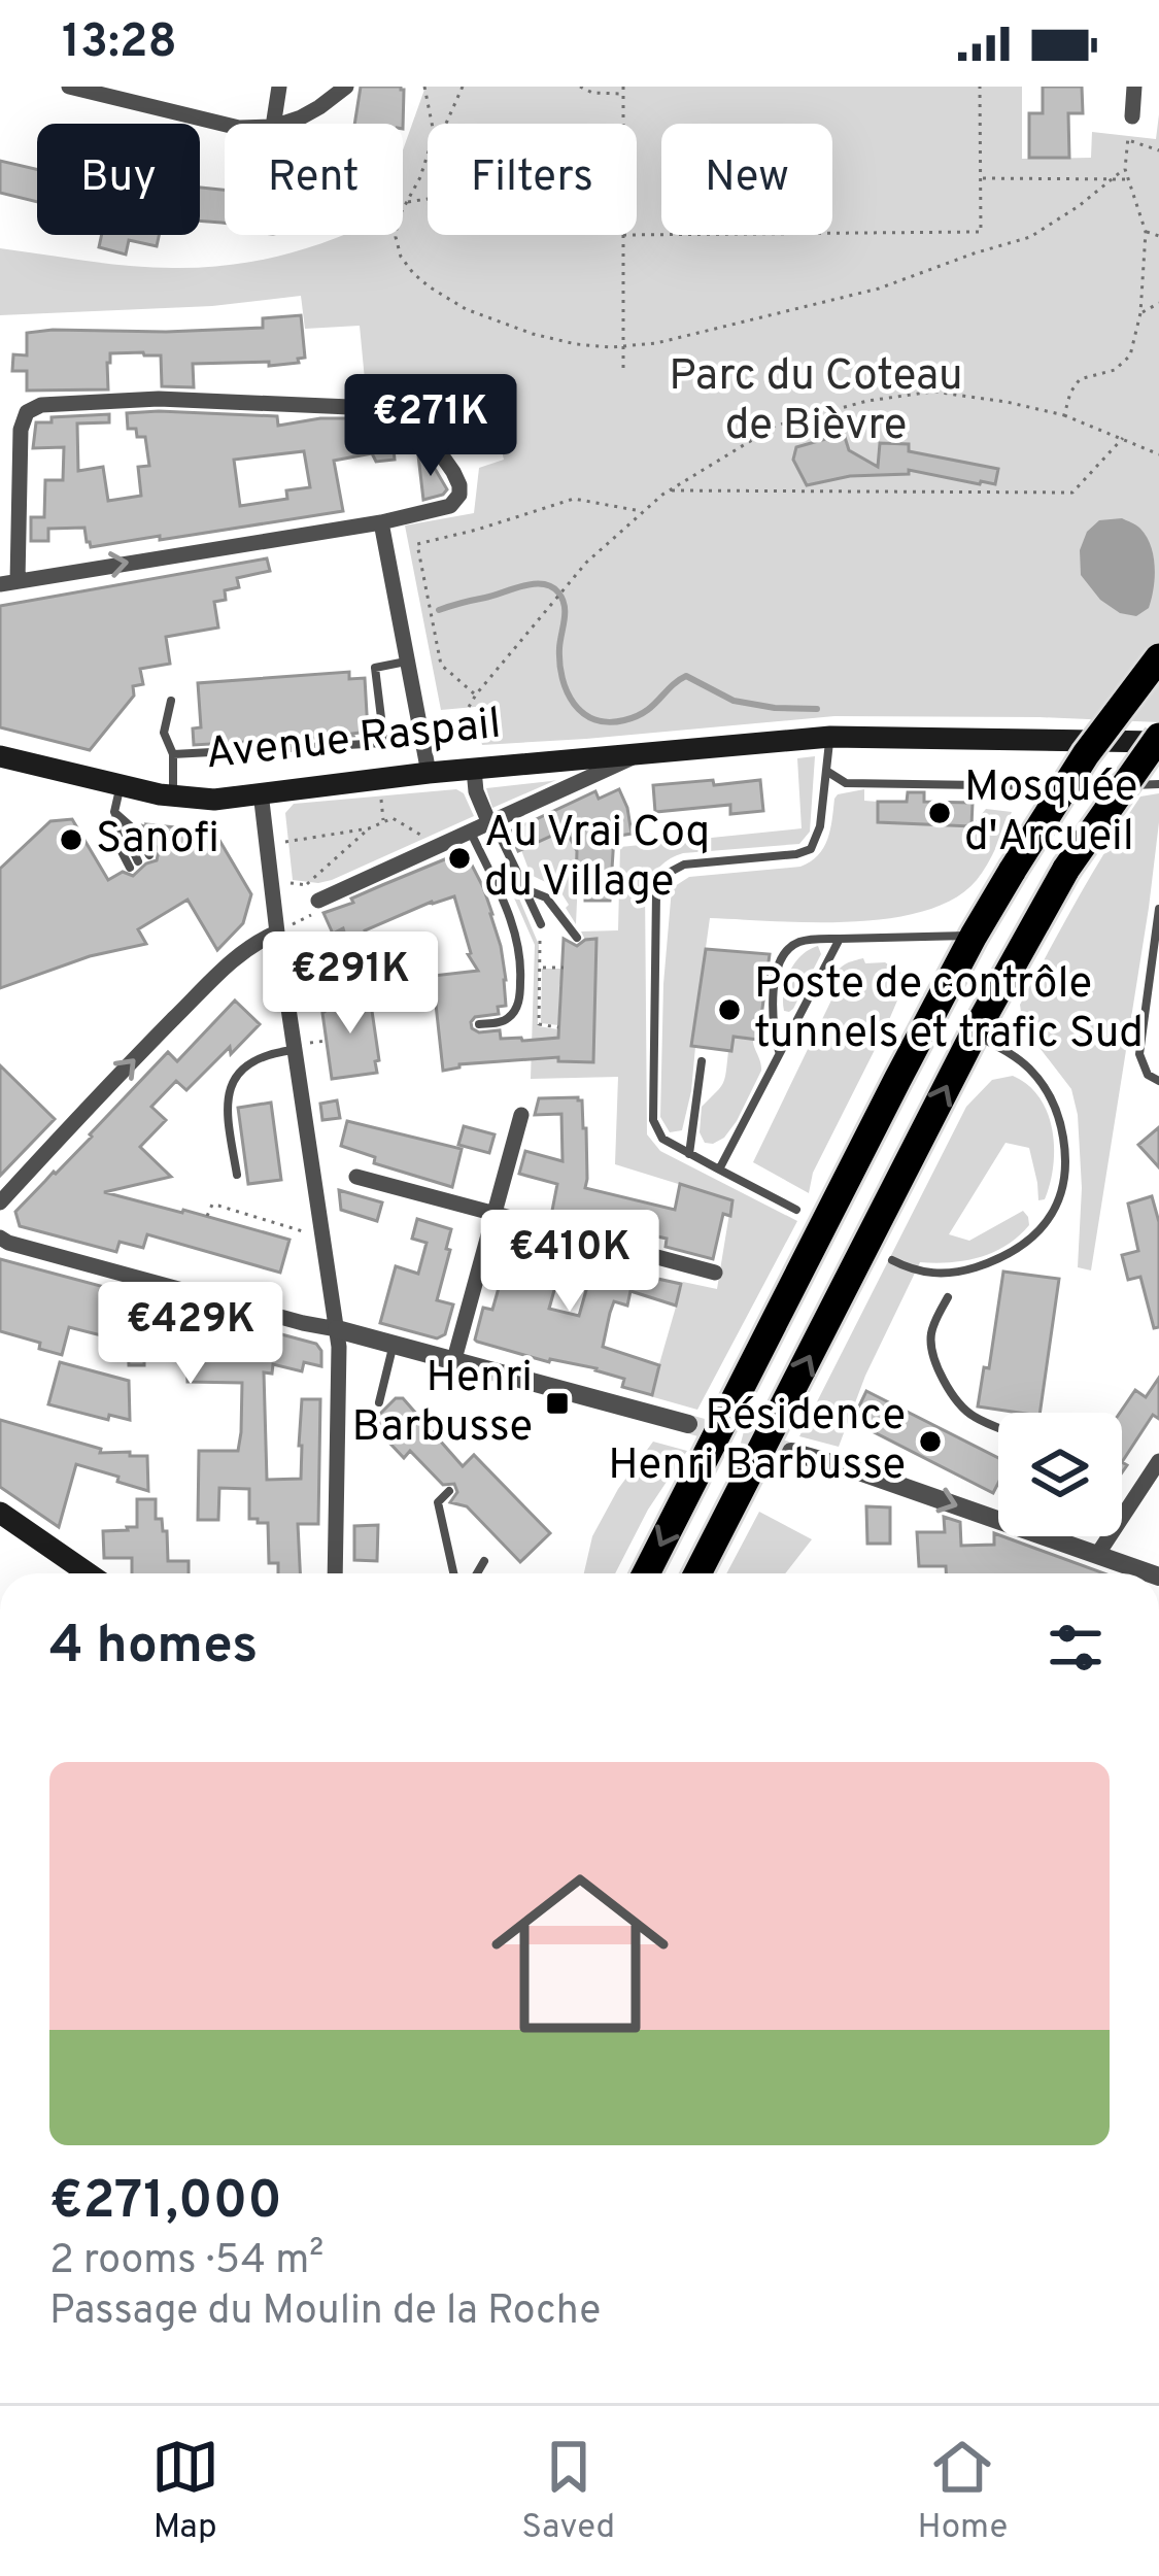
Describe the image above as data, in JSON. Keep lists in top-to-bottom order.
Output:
{
  "streets": {
    "main road": ["Avenue Raspail"]
  },
  "parks": ["Parc du Coteau de Bièvre"],
  "places": {
    "other": [
      "Mosquée d'Arcueil",
      "Sanofi",
      "Au Vrai Coq du Village",
      "Poste de contrôle tunnels et trafic Sud",
      "Résidence Henri Barbusse"
    ],
    "transit": ["Henri Barbusse"]
  },
  "page": {
    "status": "13:28",
    "chip": [
      "Buy",
      "Rent",
      "Filters",
      "New"
    ],
    "price": [
      "€271K",
      "€291K",
      "€410K",
      "€429K"
    ],
    "heading": "4 homes",
    "list": [
      {
        "name": "€271,000",
        "note": "2 rooms · 54 m² · Passage du Moulin de la Roche"
      }
    ],
    "tabs": ["Map", "Saved", "Home"]
  }
}
